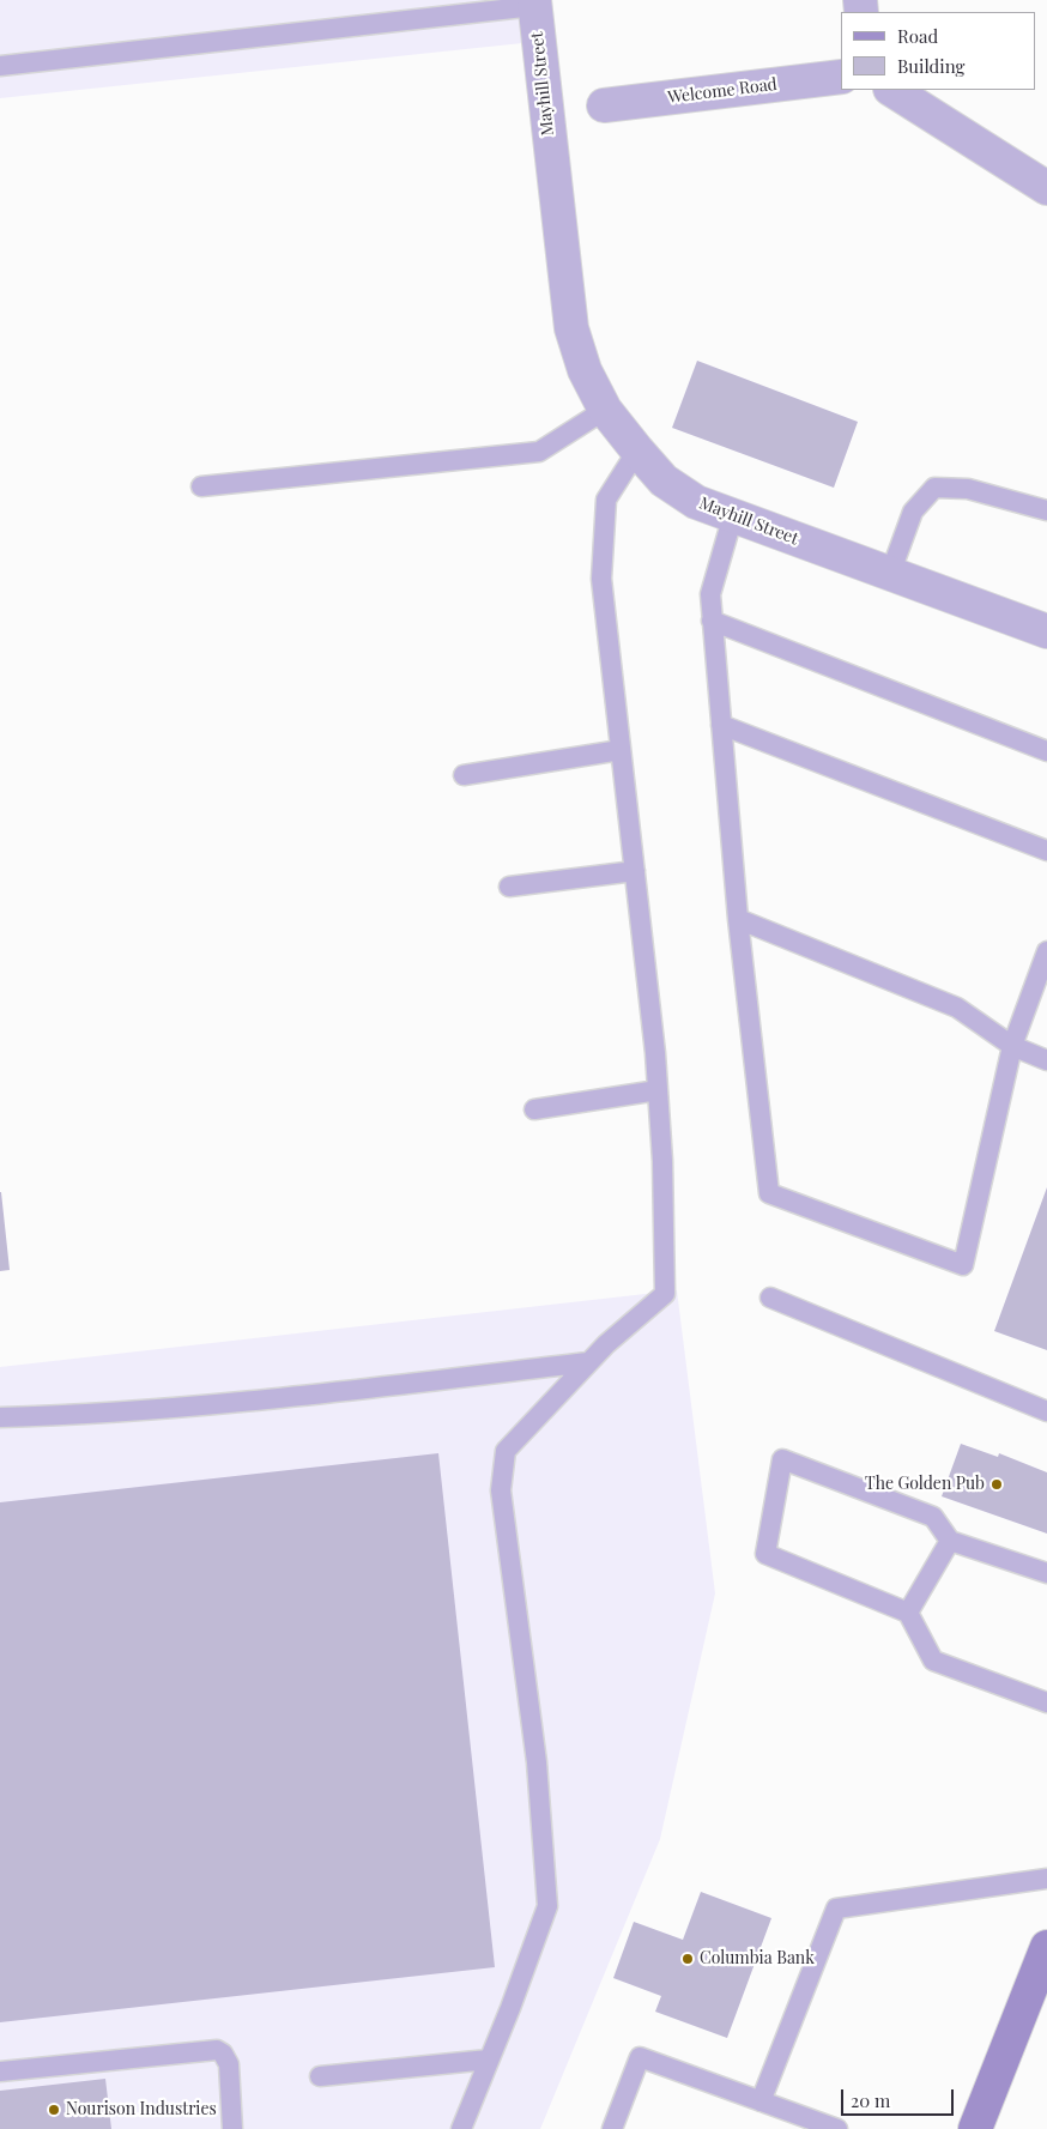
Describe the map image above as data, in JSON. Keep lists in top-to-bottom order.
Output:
{
  "streets": {
    "street": ["Mayhill Street", "Welcome Road"]
  },
  "places": ["The Golden Pub", "Columbia Bank", "Nourison Industries"],
  "legend": ["Road", "Building"],
  "scale_bar": "20 m"
}
